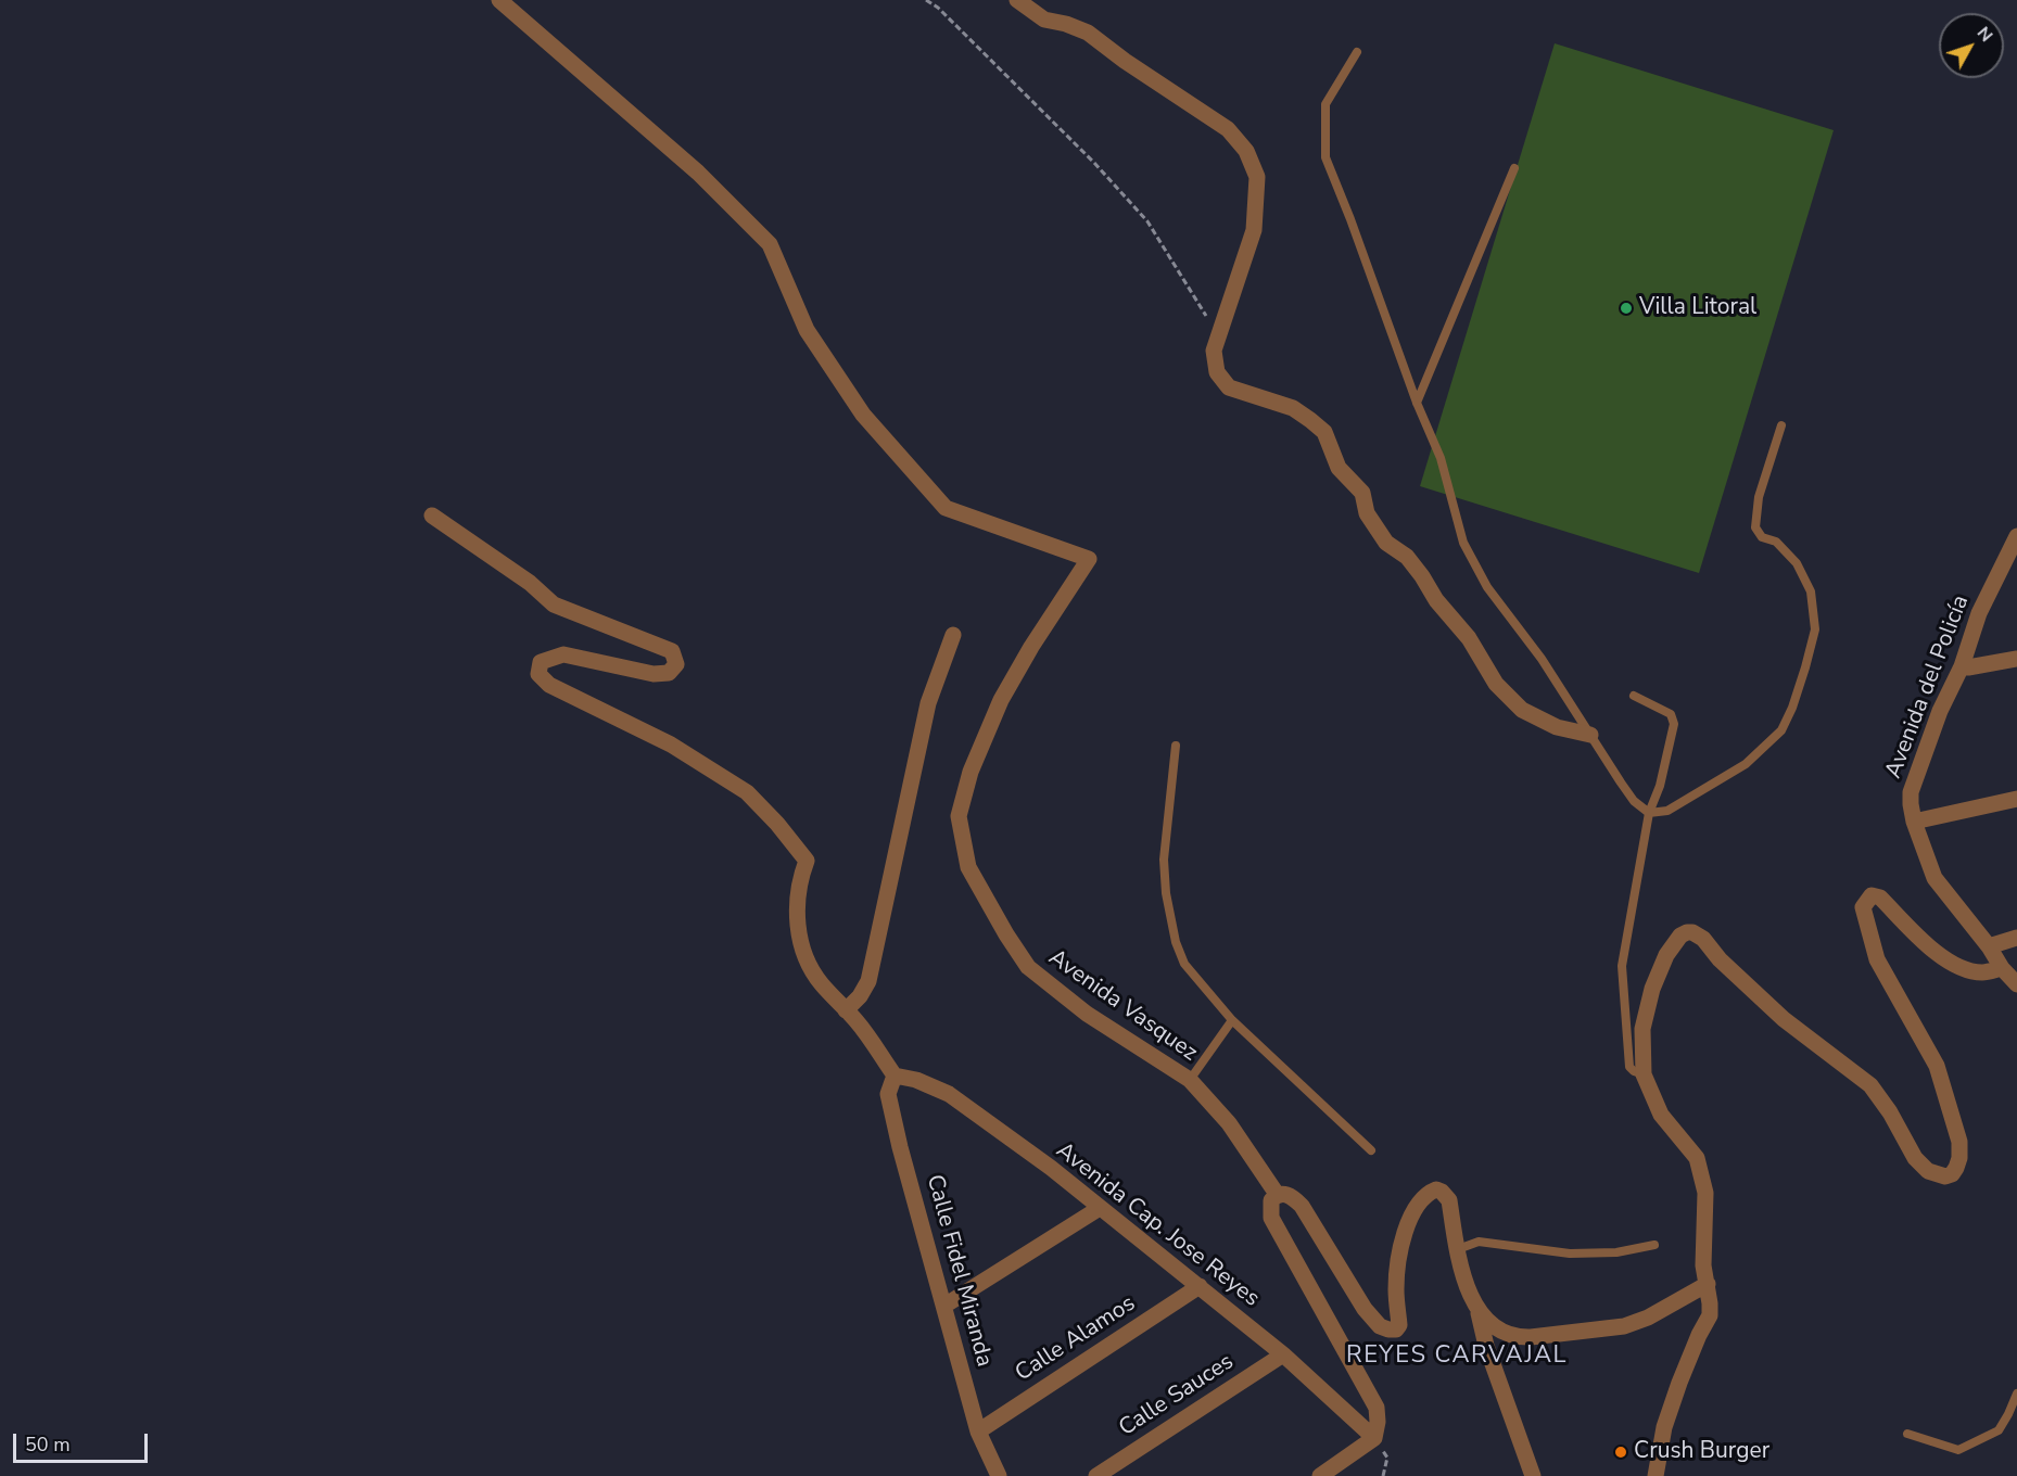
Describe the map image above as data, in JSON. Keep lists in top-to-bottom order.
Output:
{
  "streets": {
    "street": [
      "Avenida del Policía",
      "Avenida Vasquez",
      "Avenida Cap. Jose Reyes",
      "Calle Fidel Miranda",
      "Calle Alamos",
      "Calle Sauces"
    ]
  },
  "crossings": [
    ["Avenida Cap. Jose Reyes", "Calle Fidel Miranda"],
    ["Avenida Cap. Jose Reyes", "Calle Alamos"],
    ["Avenida Cap. Jose Reyes", "Calle Sauces"],
    ["Calle Fidel Miranda", "Calle Alamos"]
  ],
  "districts": ["REYES CARVAJAL"],
  "places": ["Villa Litoral", "Crush Burger"],
  "scale_bar": "50 m",
  "north": "top right"
}
